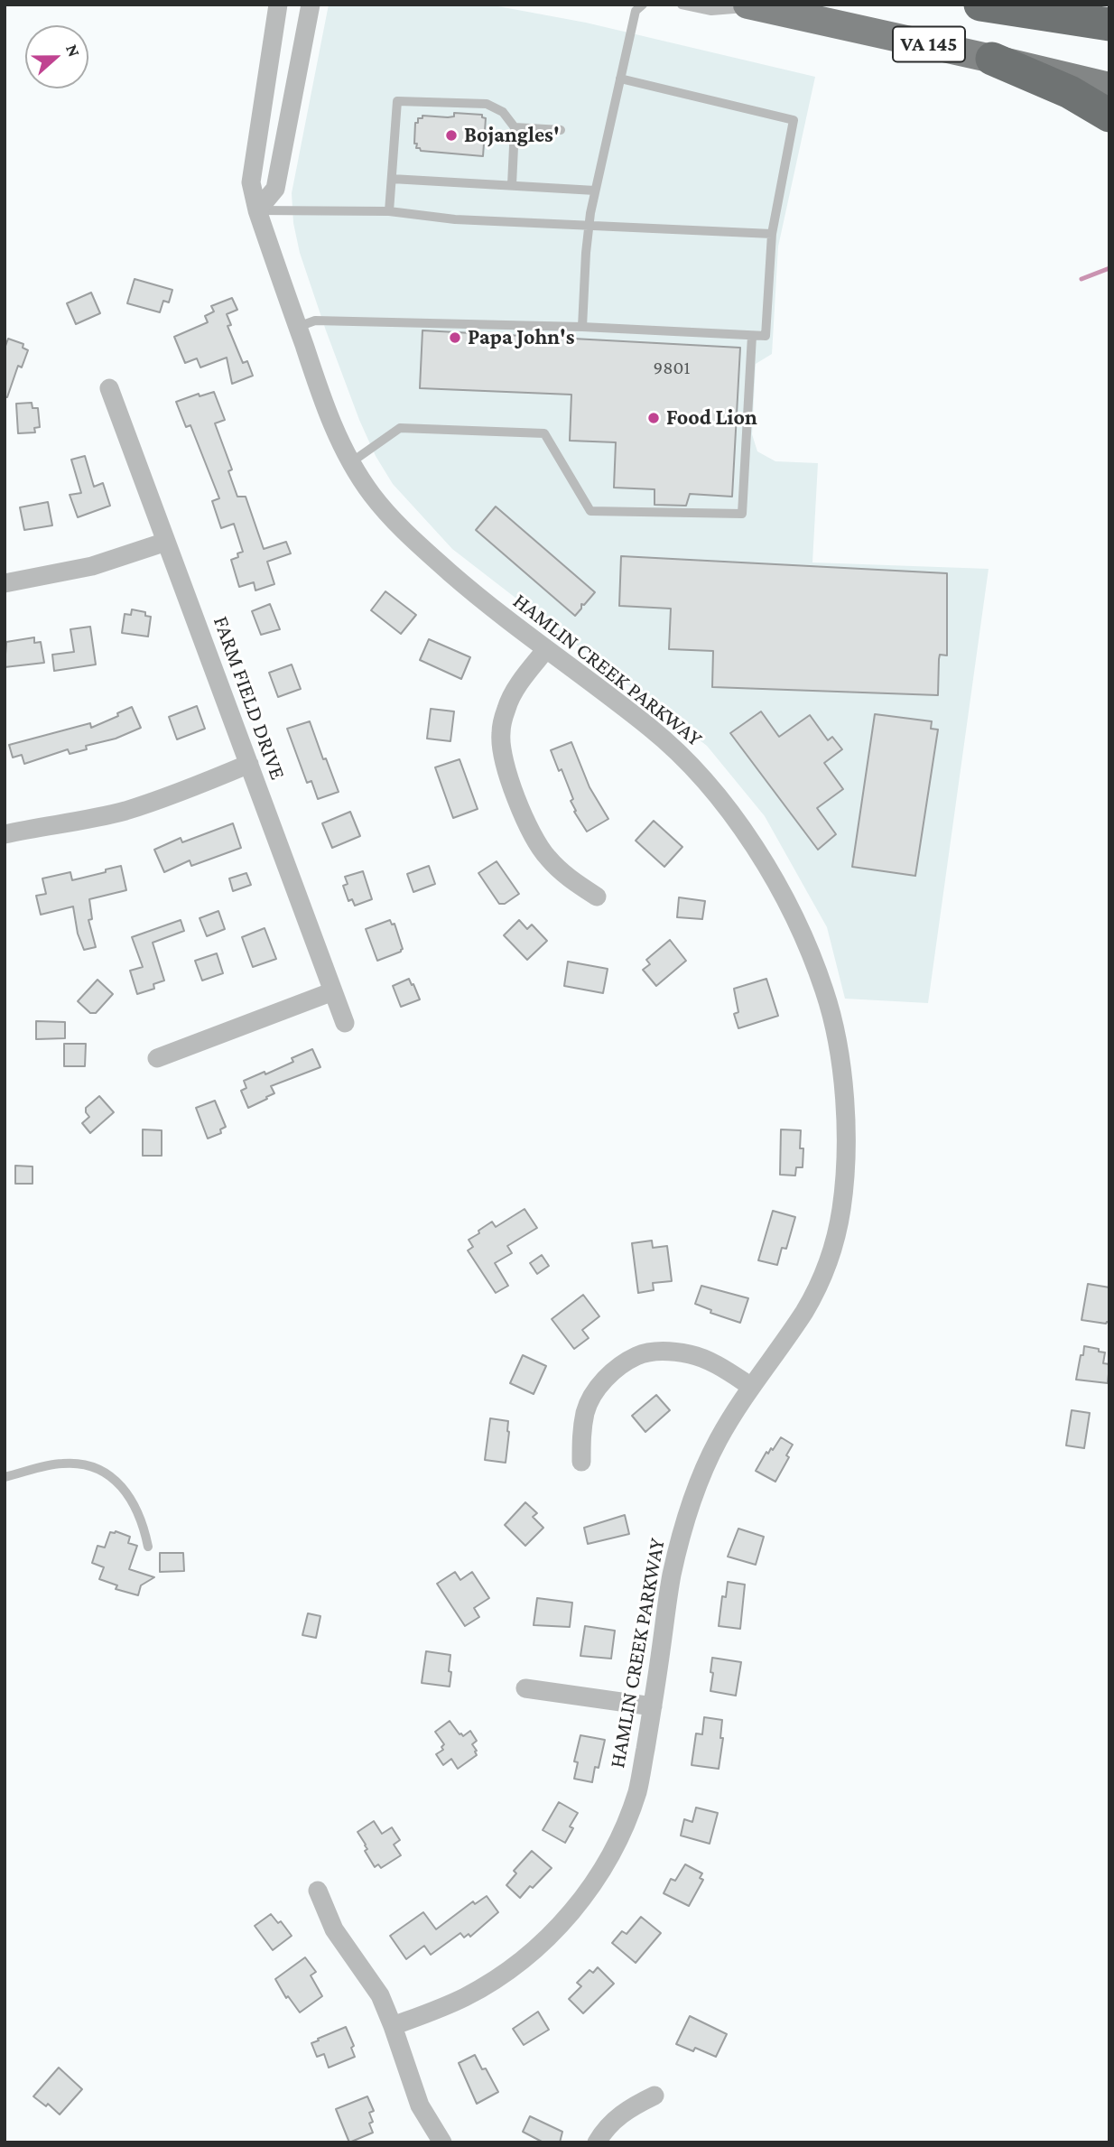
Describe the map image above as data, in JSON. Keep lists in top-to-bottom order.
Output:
{
  "streets": {
    "main road": ["VA 145"],
    "street": ["HAMLIN CREEK PARKWAY", "FARM FIELD DRIVE"]
  },
  "places": ["Bojangles'", "Papa John's", "Food Lion"],
  "house_numbers": ["9801"],
  "north": "right"
}
